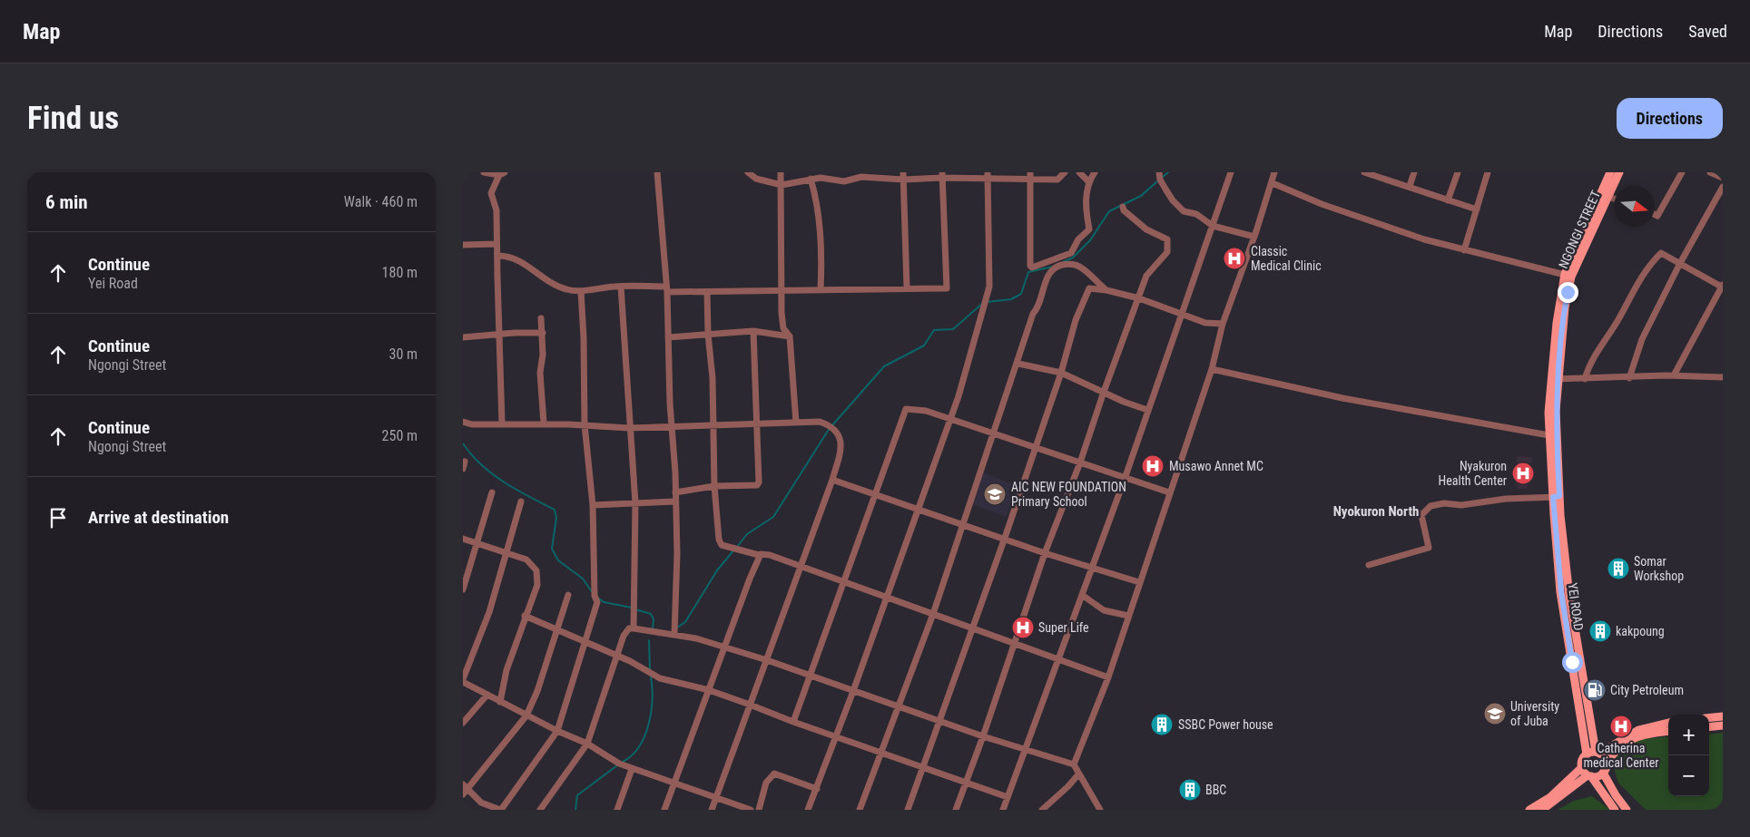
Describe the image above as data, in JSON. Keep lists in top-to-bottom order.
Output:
{
  "streets": {
    "main road": ["NGONGI STREET", "YEI ROAD"]
  },
  "crossings": [
    ["NGONGI STREET", "YEI ROAD"]
  ],
  "districts": ["Nyokuron North"],
  "places": {
    "hospital": [
      "Classic Medical Clinic",
      "Musawo Annet MC",
      "Nyakuron Health Center",
      "Super Life",
      "Catherina medical Center"
    ],
    "school or university": ["AIC NEW FOUNDATION Primary School", "University of Juba"],
    "building": [
      "Somar Workshop",
      "kakpoung",
      "SSBC Power house",
      "BBC"
    ],
    "fuel station": ["City Petroleum"]
  },
  "north": "right",
  "page": {
    "header": "Map",
    "nav": ["Map", "Directions", "Saved"],
    "buttons": "Directions",
    "title": "Find us",
    "heading": ["6 min", "Walk · 460 m"],
    "list": [
      ["Continue", "Yei Road", "180 m"],
      ["Continue", "Ngongi Street", "30 m"],
      ["Continue", "Ngongi Street", "250 m"],
      "Arrive at destination"
    ],
    "map_buttons": ["+", "−"]
  }
}
